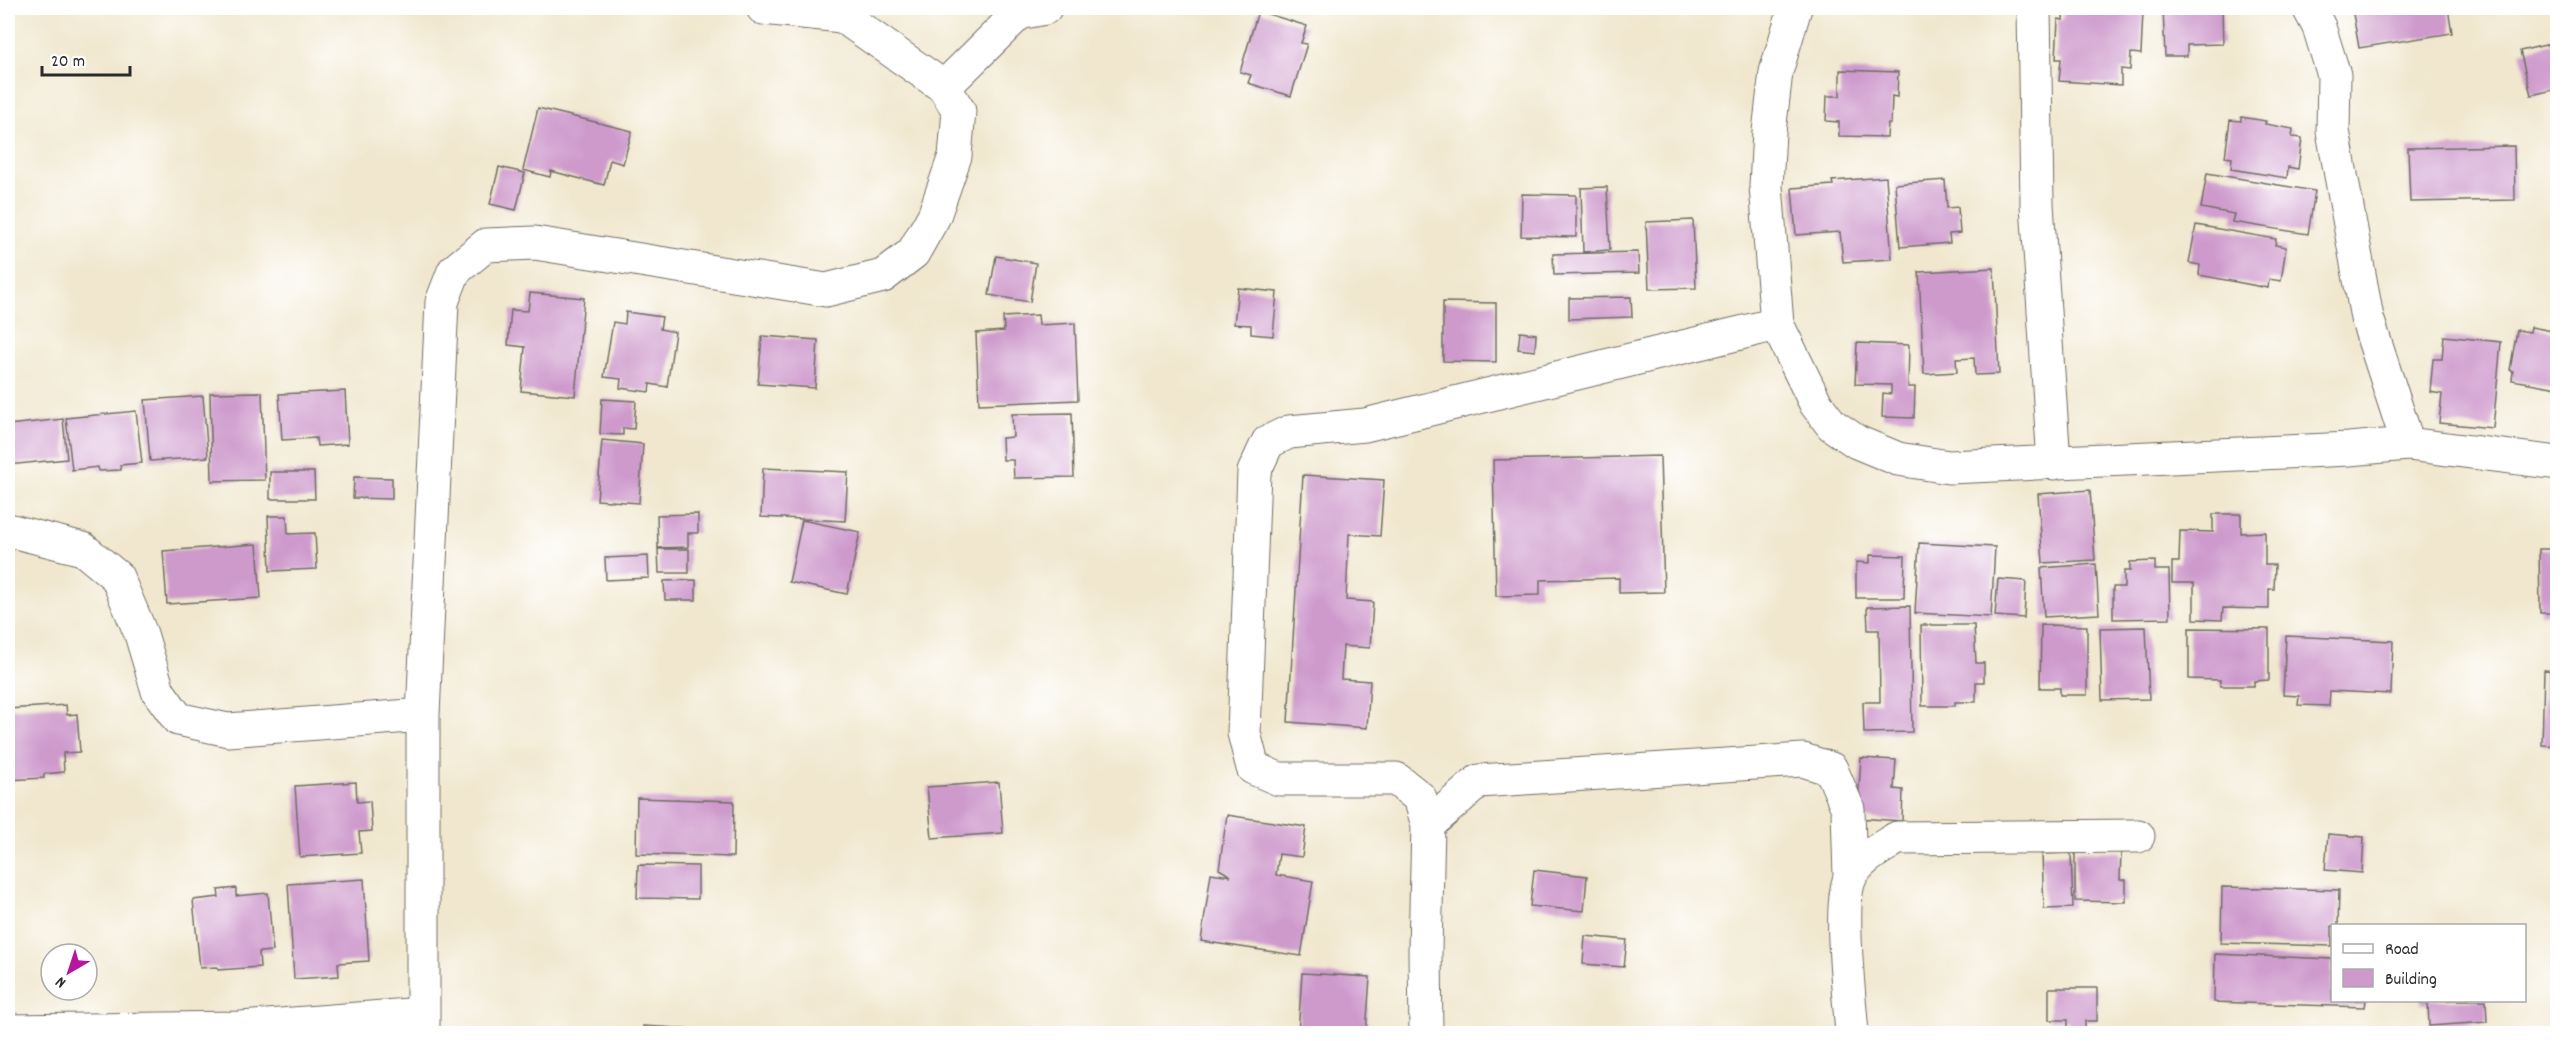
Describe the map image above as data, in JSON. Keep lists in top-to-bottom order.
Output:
{
  "legend": ["Road", "Building"],
  "scale_bar": "20 m",
  "north": "bottom left"
}
